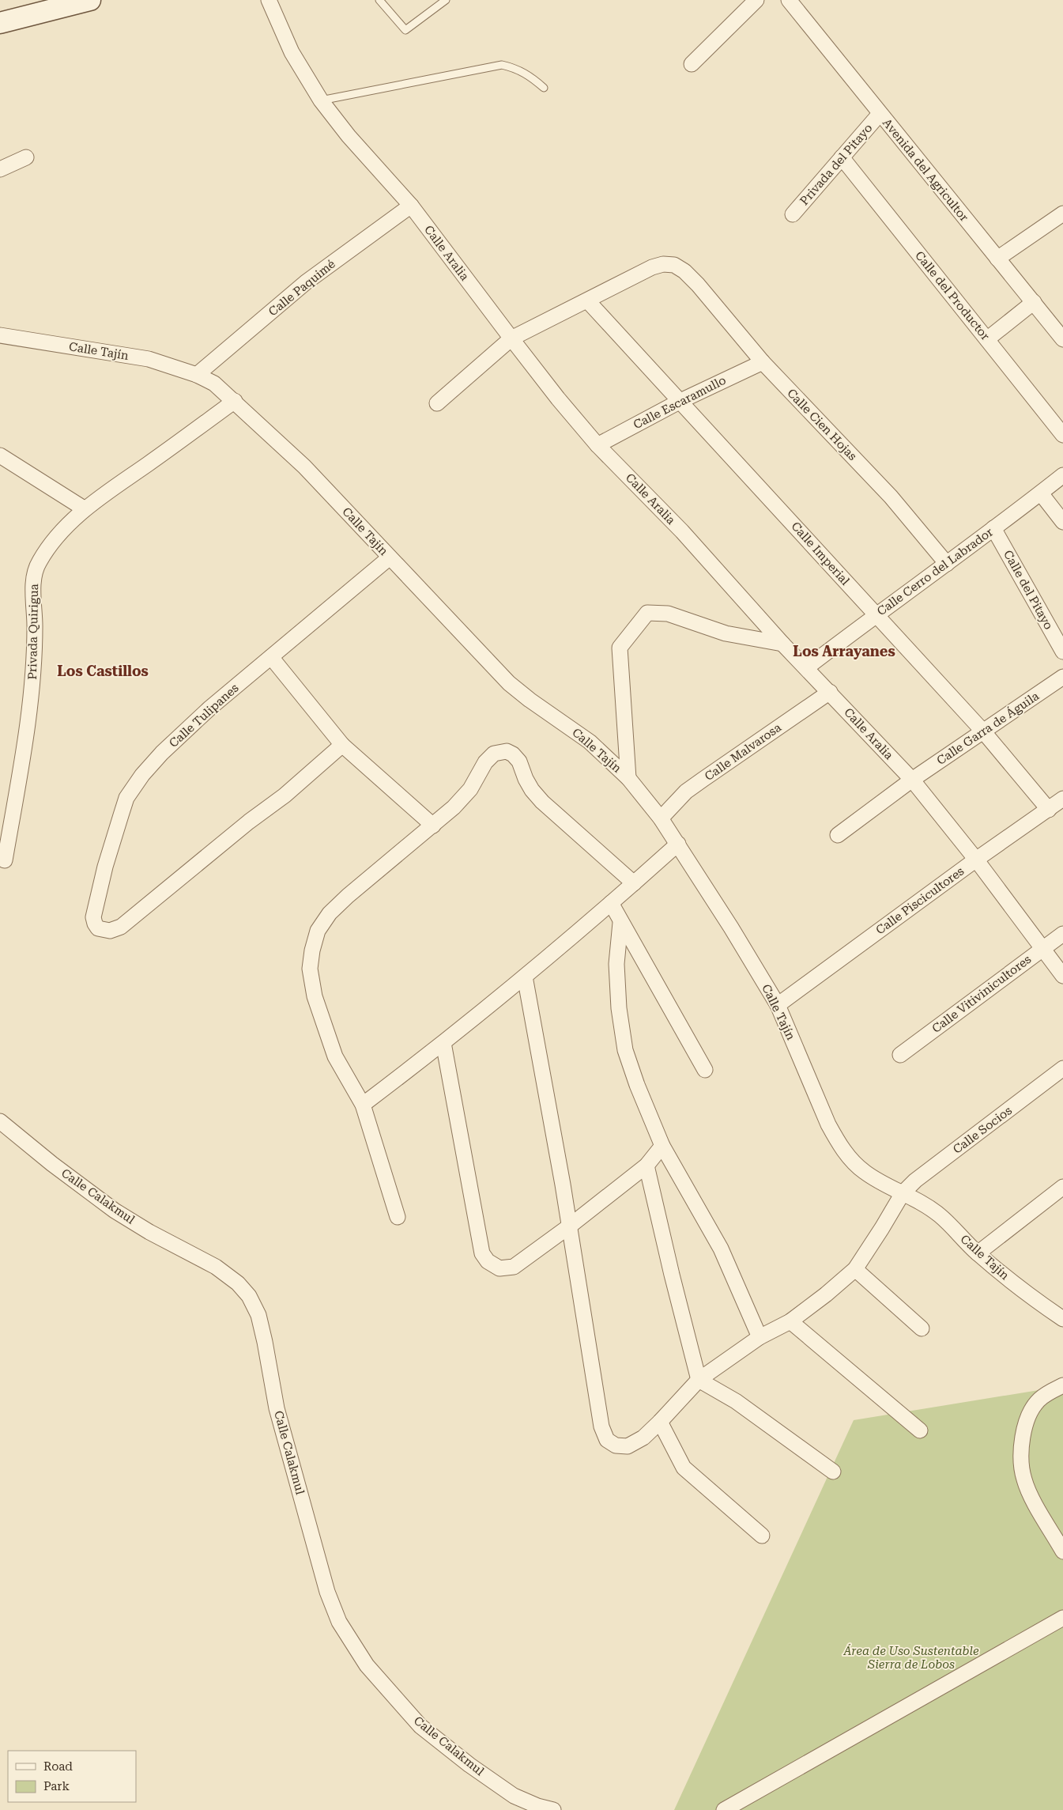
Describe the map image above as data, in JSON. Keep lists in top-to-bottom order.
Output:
{
  "streets": {
    "street": [
      "Privada del Pitayo",
      "Avenida del Agricultor",
      "Calle Aralia",
      "Calle Paquimé",
      "Calle del Productor",
      "Calle Tajín",
      "Calle Escaramullo",
      "Calle Cien Hojas",
      "Calle Imperial",
      "Calle Cerro del Labrador",
      "Calle del Pitayo",
      "Privada Quirigua",
      "Calle Tulipanes",
      "Calle Garra de Águila",
      "Calle Malvarosa",
      "Calle Piscicultores",
      "Calle Vitivinicultores",
      "Calle Socios",
      "Calle Calakmul"
    ]
  },
  "crossings": [
    ["Privada del Pitayo", "Avenida del Agricultor"],
    ["Privada del Pitayo", "Calle del Productor"],
    ["Calle Aralia", "Calle Paquimé"],
    ["Calle Aralia", "Calle Escaramullo"],
    ["Calle Aralia", "Calle Cien Hojas"],
    ["Calle Aralia", "Calle Cerro del Labrador"],
    ["Calle Aralia", "Calle Garra de Águila"],
    ["Calle Aralia", "Calle Malvarosa"],
    ["Calle Aralia", "Calle Piscicultores"],
    ["Calle Aralia", "Calle Vitivinicultores"],
    ["Calle Paquimé", "Calle Tajín"],
    ["Calle Tajín", "Privada Quirigua"],
    ["Calle Tajín", "Calle Tulipanes"],
    ["Calle Tajín", "Calle Malvarosa"],
    ["Calle Tajín", "Calle Piscicultores"],
    ["Calle Tajín", "Calle Socios"],
    ["Calle Escaramullo", "Calle Cien Hojas"],
    ["Calle Escaramullo", "Calle Imperial"],
    ["Calle Cien Hojas", "Calle Imperial"],
    ["Calle Cien Hojas", "Calle Cerro del Labrador"],
    ["Calle Imperial", "Calle Cerro del Labrador"],
    ["Calle Imperial", "Calle Garra de Águila"],
    ["Calle Imperial", "Calle Piscicultores"],
    ["Calle Cerro del Labrador", "Calle del Pitayo"]
  ],
  "districts": ["Los Arrayanes", "Los Castillos"],
  "parks": ["Área de Uso Sustentable Sierra de Lobos"],
  "legend": ["Road", "Park"]
}
